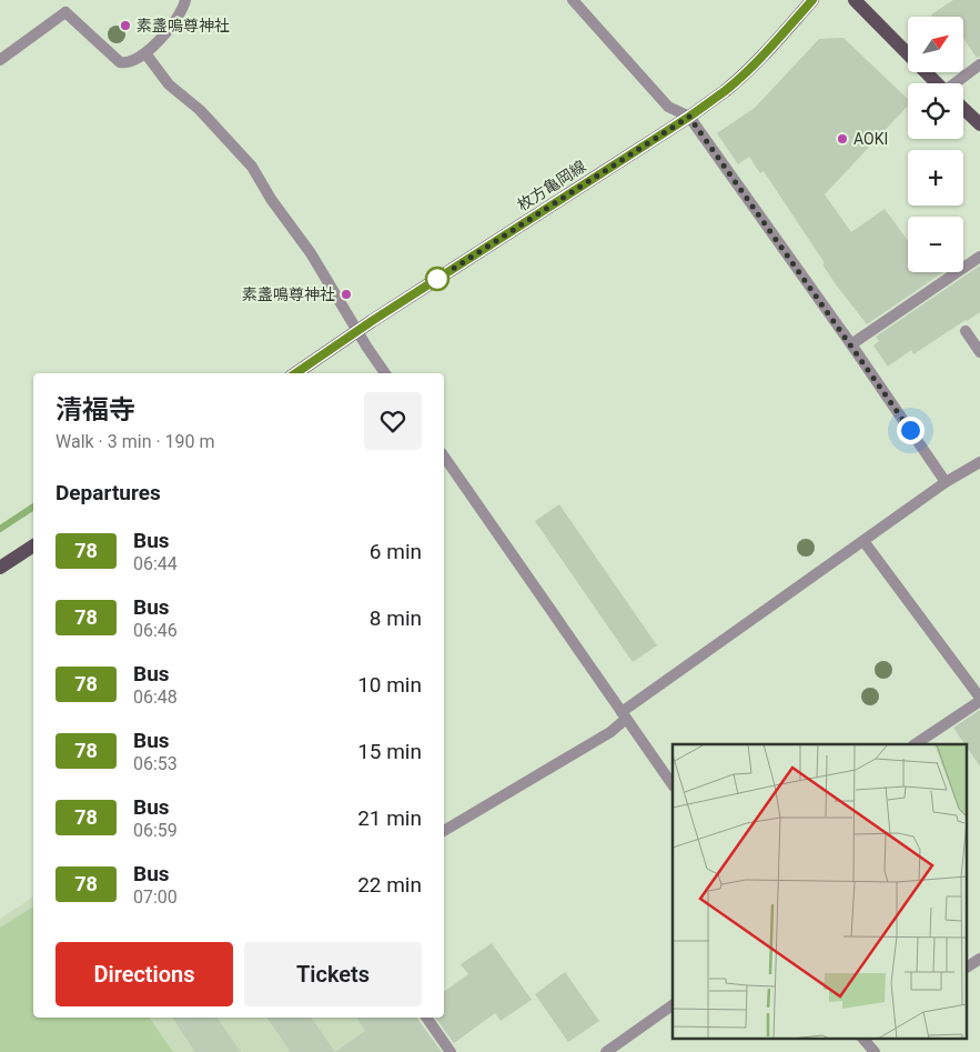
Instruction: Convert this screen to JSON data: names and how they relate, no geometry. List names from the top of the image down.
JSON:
{
  "streets": {
    "main road": ["枚方亀岡線"]
  },
  "places": ["素盞嗚尊神社", "AOKI", "素盞鳴尊神社"],
  "lines": ["bus line 78"],
  "north": "top right",
  "page": {
    "map_buttons": ["+", "−"],
    "heading": [
      ["清福寺", "Walk · 3 min · 190 m"],
      "Departures"
    ],
    "list": [
      {
        "mark": "78",
        "name": "Bus",
        "note": "06:44",
        "value": "6 min"
      },
      {
        "mark": "78",
        "name": "Bus",
        "note": "06:46",
        "value": "8 min"
      },
      {
        "mark": "78",
        "name": "Bus",
        "note": "06:48",
        "value": "10 min"
      },
      {
        "mark": "78",
        "name": "Bus",
        "note": "06:53",
        "value": "15 min"
      },
      {
        "mark": "78",
        "name": "Bus",
        "note": "06:59",
        "value": "21 min"
      },
      {
        "mark": "78",
        "name": "Bus",
        "note": "07:00",
        "value": "22 min"
      }
    ],
    "buttons": ["Directions", "Tickets"]
  }
}
